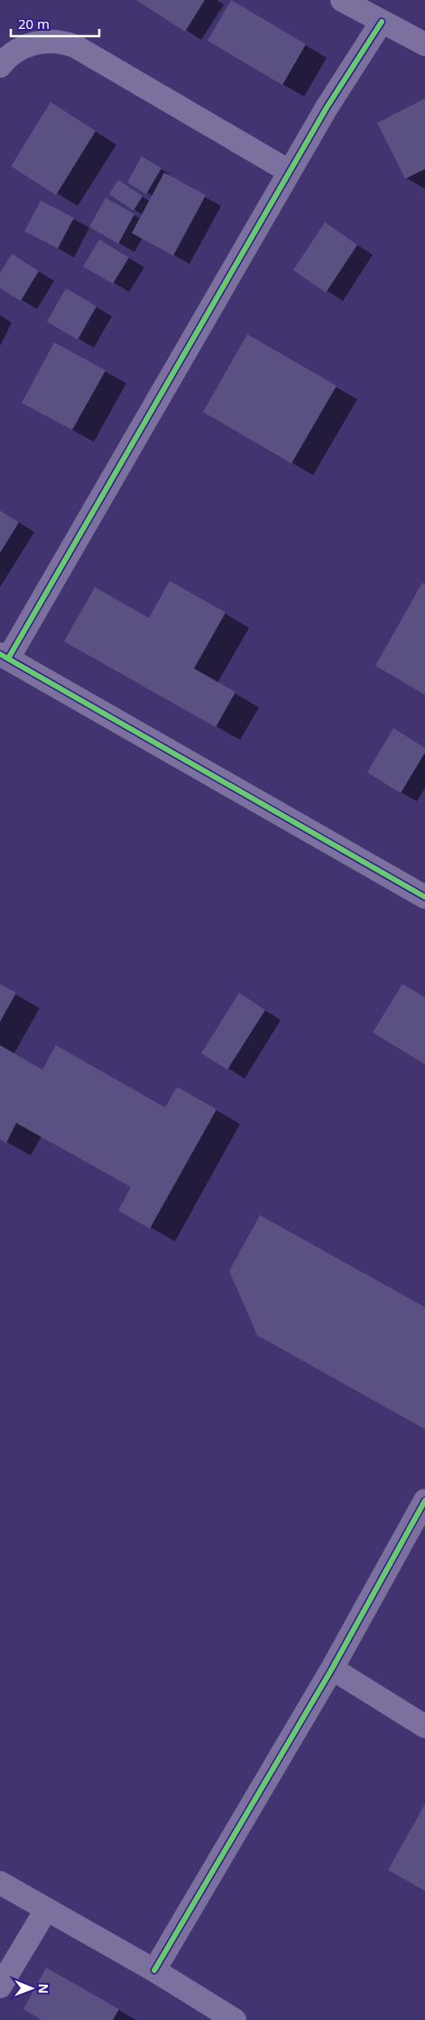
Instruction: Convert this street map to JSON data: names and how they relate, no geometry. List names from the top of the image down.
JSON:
{
  "scale_bar": "20 m",
  "north": "right"
}
